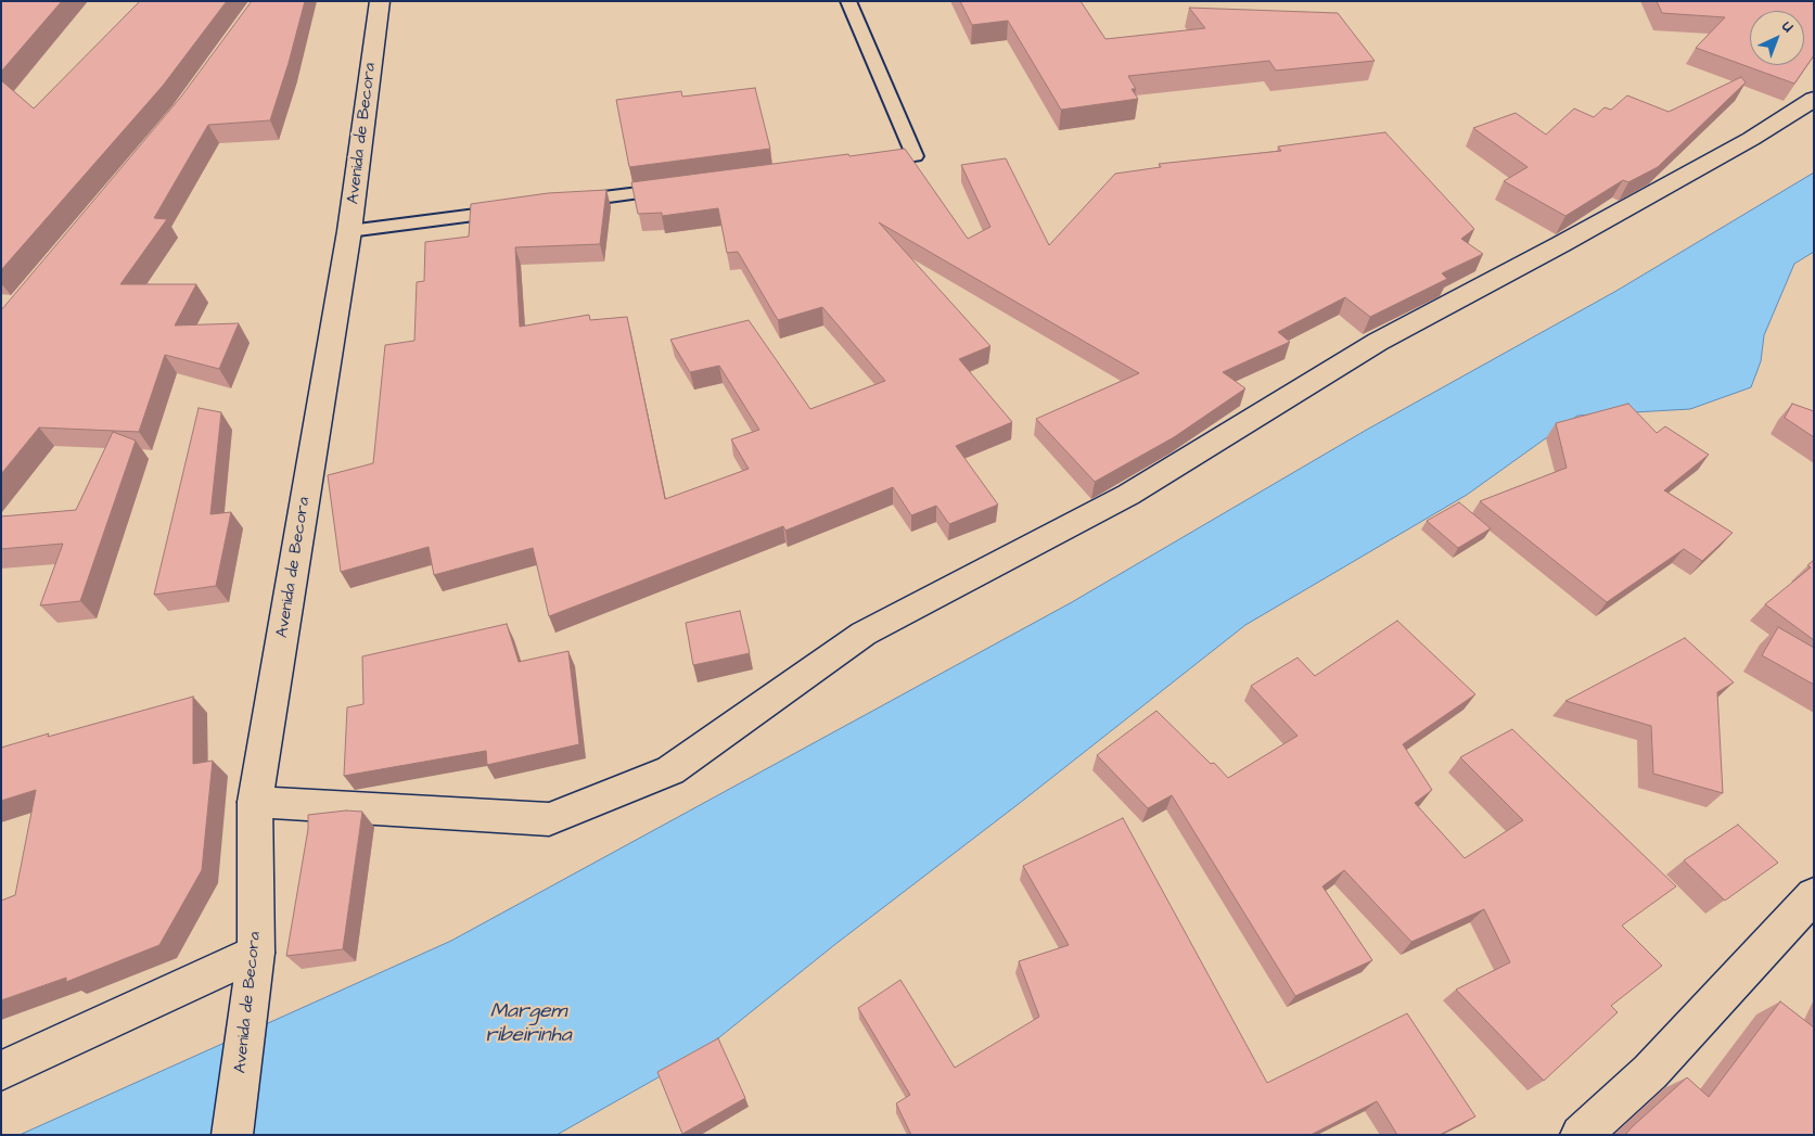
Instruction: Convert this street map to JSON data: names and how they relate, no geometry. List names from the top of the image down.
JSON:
{
  "streets": {
    "street": ["Avenida de Becora"]
  },
  "water": ["Margem ribeirinha"],
  "north": "top right"
}
